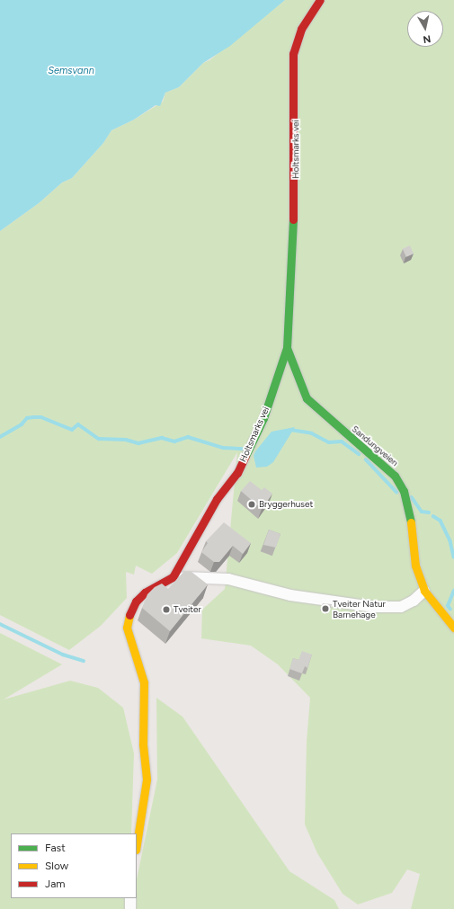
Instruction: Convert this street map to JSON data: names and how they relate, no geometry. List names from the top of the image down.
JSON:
{
  "streets": {
    "street": ["Holtsmarks vei", "Sandungveien"]
  },
  "crossings": [
    ["Holtsmarks vei", "Sandungveien"]
  ],
  "water": ["Semsvann"],
  "places": ["Bryggerhuset", "Tveiter Natur Barnehage", "Tveiter"],
  "legend": ["Fast", "Slow", "Jam"],
  "north": "bottom"
}
